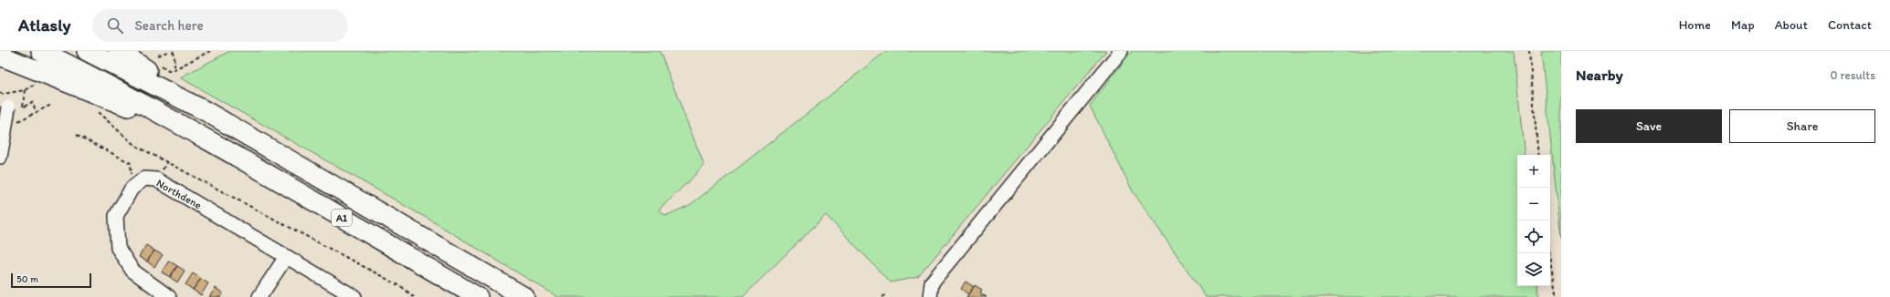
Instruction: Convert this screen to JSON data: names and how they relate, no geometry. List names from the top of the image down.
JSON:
{
  "streets": {
    "highway": ["A1"],
    "street": ["Northdene"]
  },
  "scale_bar": "50 m",
  "page": {
    "header": "Atlasly",
    "search": "Search here",
    "nav": [
      "Home",
      "Map",
      "About",
      "Contact"
    ],
    "heading": ["Nearby", "0 results"],
    "buttons": ["Save", "Share"],
    "map_buttons": ["+", "−"],
    "scale": "50 m"
  }
}
